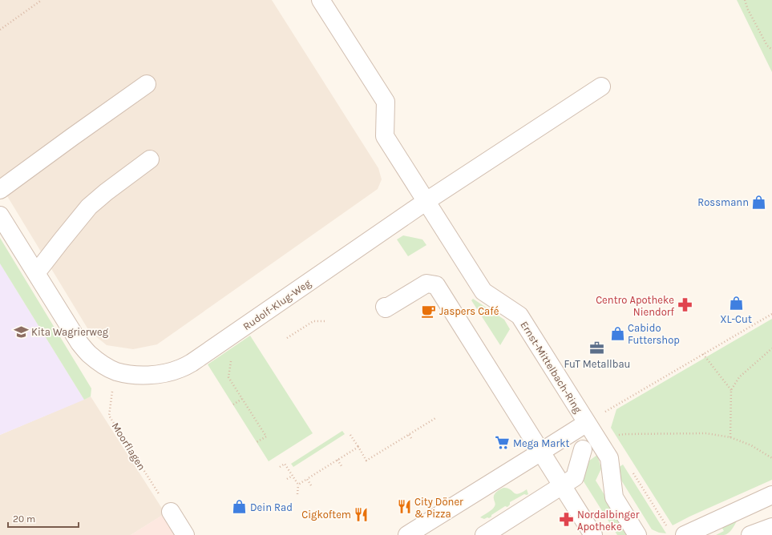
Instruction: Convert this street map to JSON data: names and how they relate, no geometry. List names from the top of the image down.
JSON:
{
  "streets": {
    "street": ["Rudolf-Klug-Weg", "Ernst-Mittelbach-Ring"],
    "path": ["Moorflagen"]
  },
  "crossings": [
    ["Rudolf-Klug-Weg", "Ernst-Mittelbach-Ring"],
    ["Rudolf-Klug-Weg", "Moorflagen"]
  ],
  "places": {
    "shop": [
      "Rossmann",
      "XL-Cut",
      "Cabido Futtershop",
      "Dein Rad"
    ],
    "pharmacy": ["Centro Apotheke Niendorf", "Nordalbinger Apotheke"],
    "cafe": ["Jaspers Café"],
    "school or university": ["Kita Wagrierweg"],
    "office": ["FuT Metallbau"],
    "supermarket": ["Mega Markt"],
    "restaurant": ["City Döner & Pizza", "Cigkoftem"]
  },
  "scale_bar": "20 m"
}
